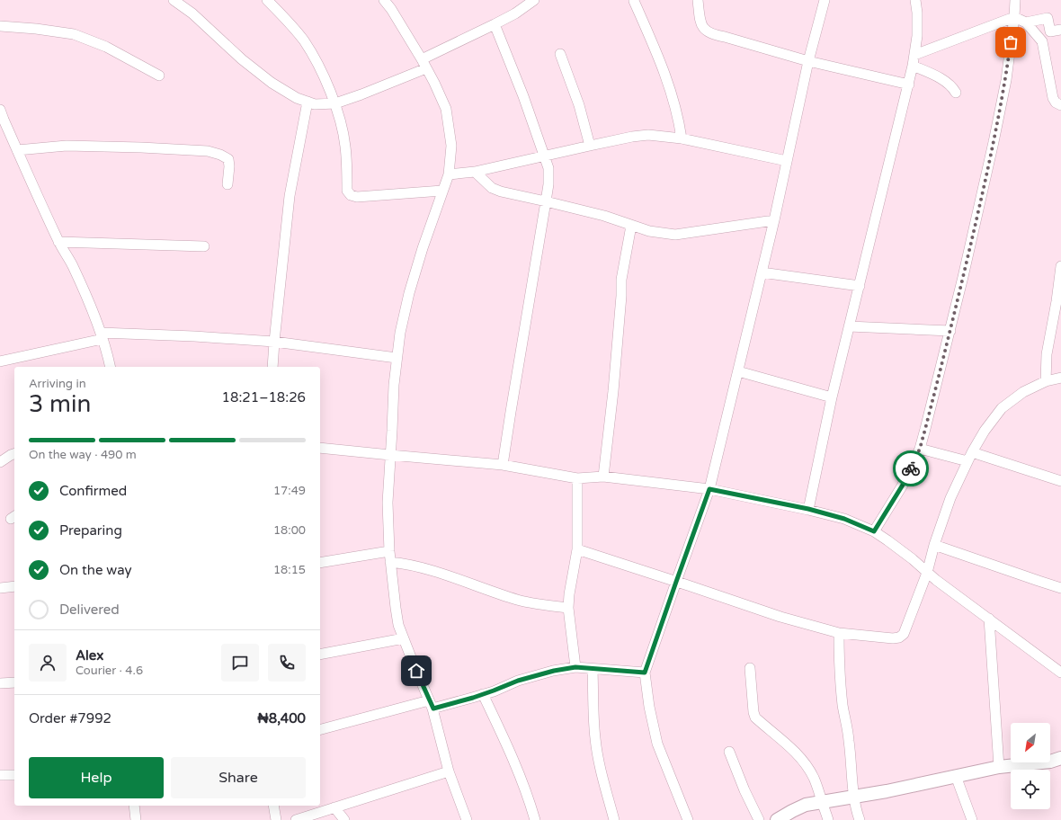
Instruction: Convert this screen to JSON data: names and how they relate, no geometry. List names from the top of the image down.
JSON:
{
  "north": "bottom left",
  "page": {
    "heading": ["3 min", "Arriving in", "18:21–18:26"],
    "panel": [
      "Alex",
      "Courier · 4.6",
      "Order #7992",
      "₦8,400"
    ],
    "bar": "On the way · 490 m",
    "list": [
      ["Confirmed", "17:49"],
      ["Preparing", "18:00"],
      ["On the way", "18:15"],
      "Delivered"
    ],
    "buttons": ["Help", "Share"]
  }
}
